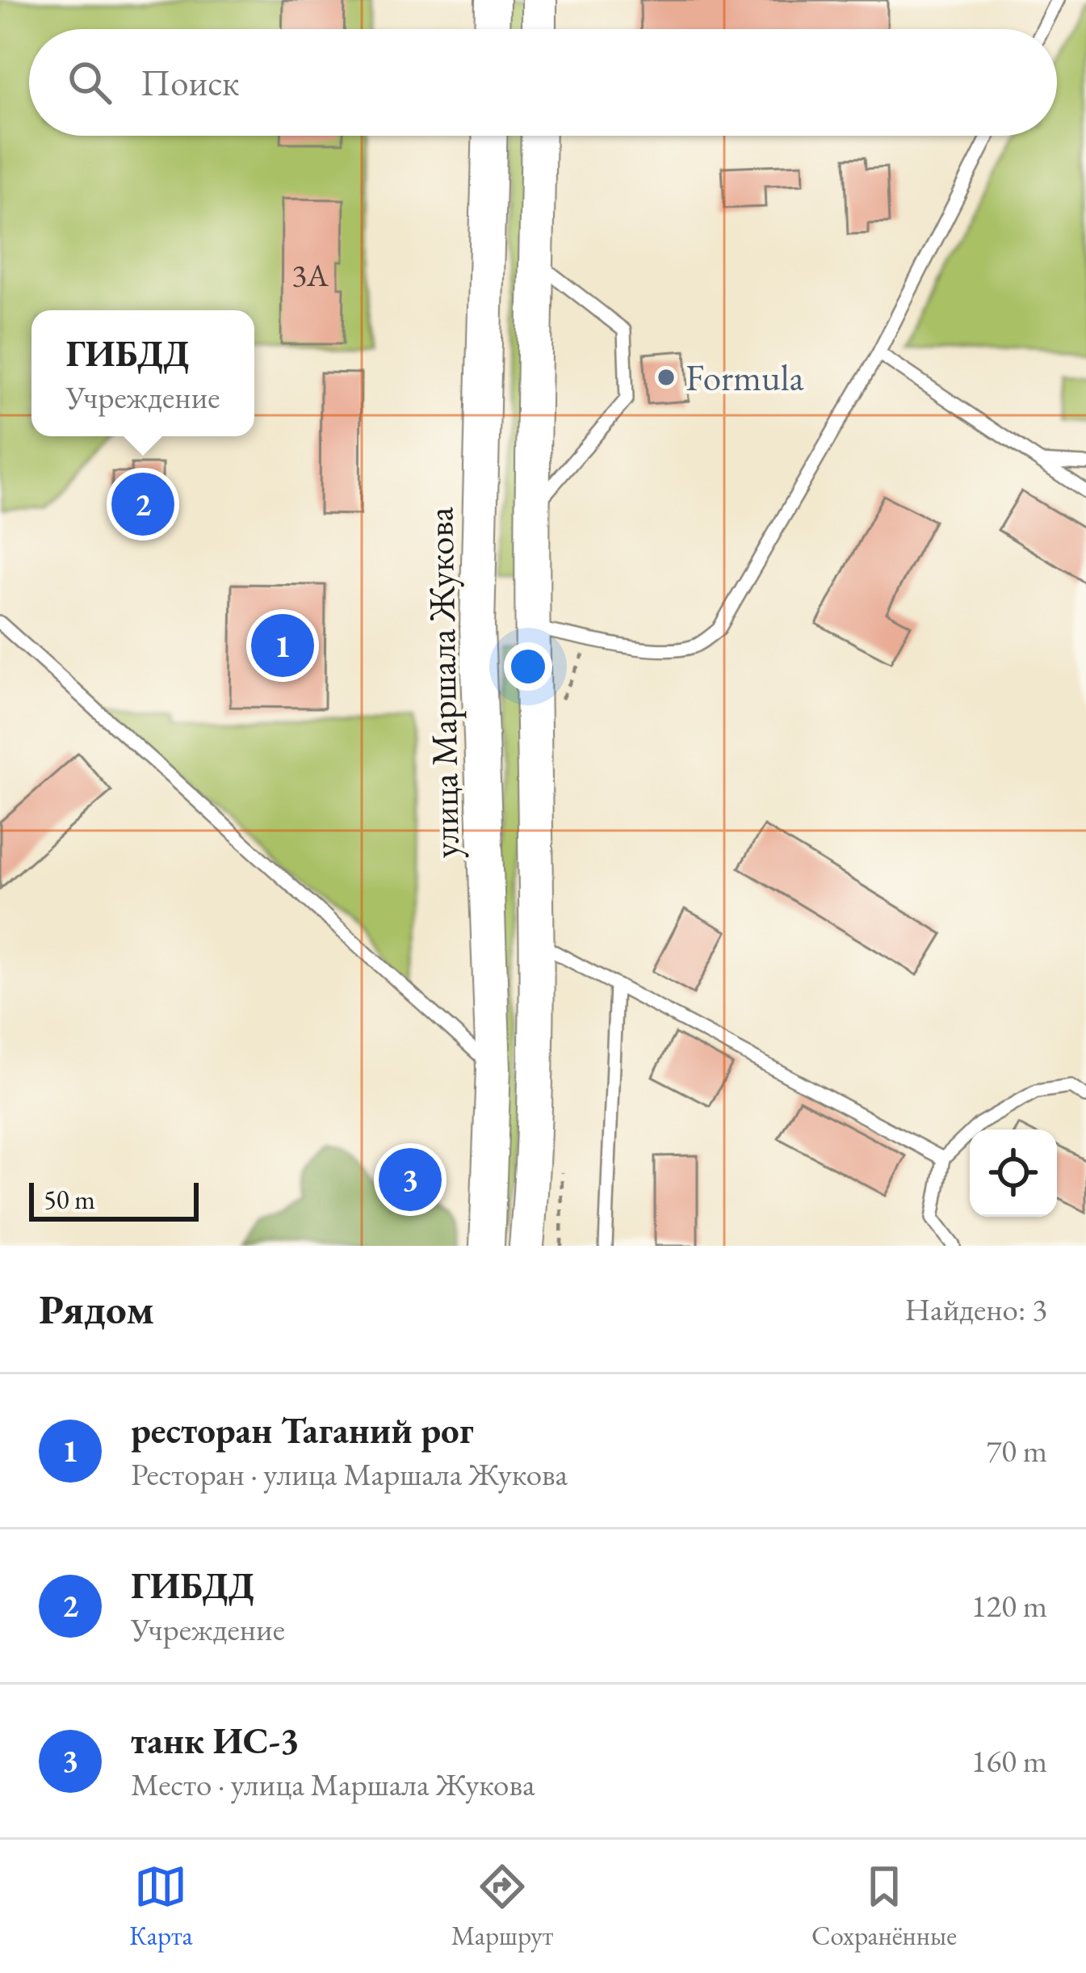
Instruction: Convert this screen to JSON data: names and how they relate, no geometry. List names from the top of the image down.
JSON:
{
  "streets": {
    "main road": ["улица Маршала Жукова"]
  },
  "places": ["Formula"],
  "house_numbers": ["3А"],
  "scale_bar": "50 m",
  "page": {
    "search": "Поиск",
    "popup": ["ГИБДД", "Учреждение"],
    "pins": ["2", "1", "3"],
    "scale": "50 m",
    "heading": ["Рядом", "Найдено: 3"],
    "list": [
      {
        "mark": "1",
        "name": "ресторан Таганий рог",
        "note": "Ресторан · улица Маршала Жукова",
        "value": "70 m"
      },
      {
        "mark": "2",
        "name": "ГИБДД",
        "note": "Учреждение",
        "value": "120 m"
      },
      {
        "mark": "3",
        "name": "танк ИС-3",
        "note": "Место · улица Маршала Жукова",
        "value": "160 m"
      }
    ],
    "nav": ["Карта", "Маршрут", "Сохранённые"]
  }
}
